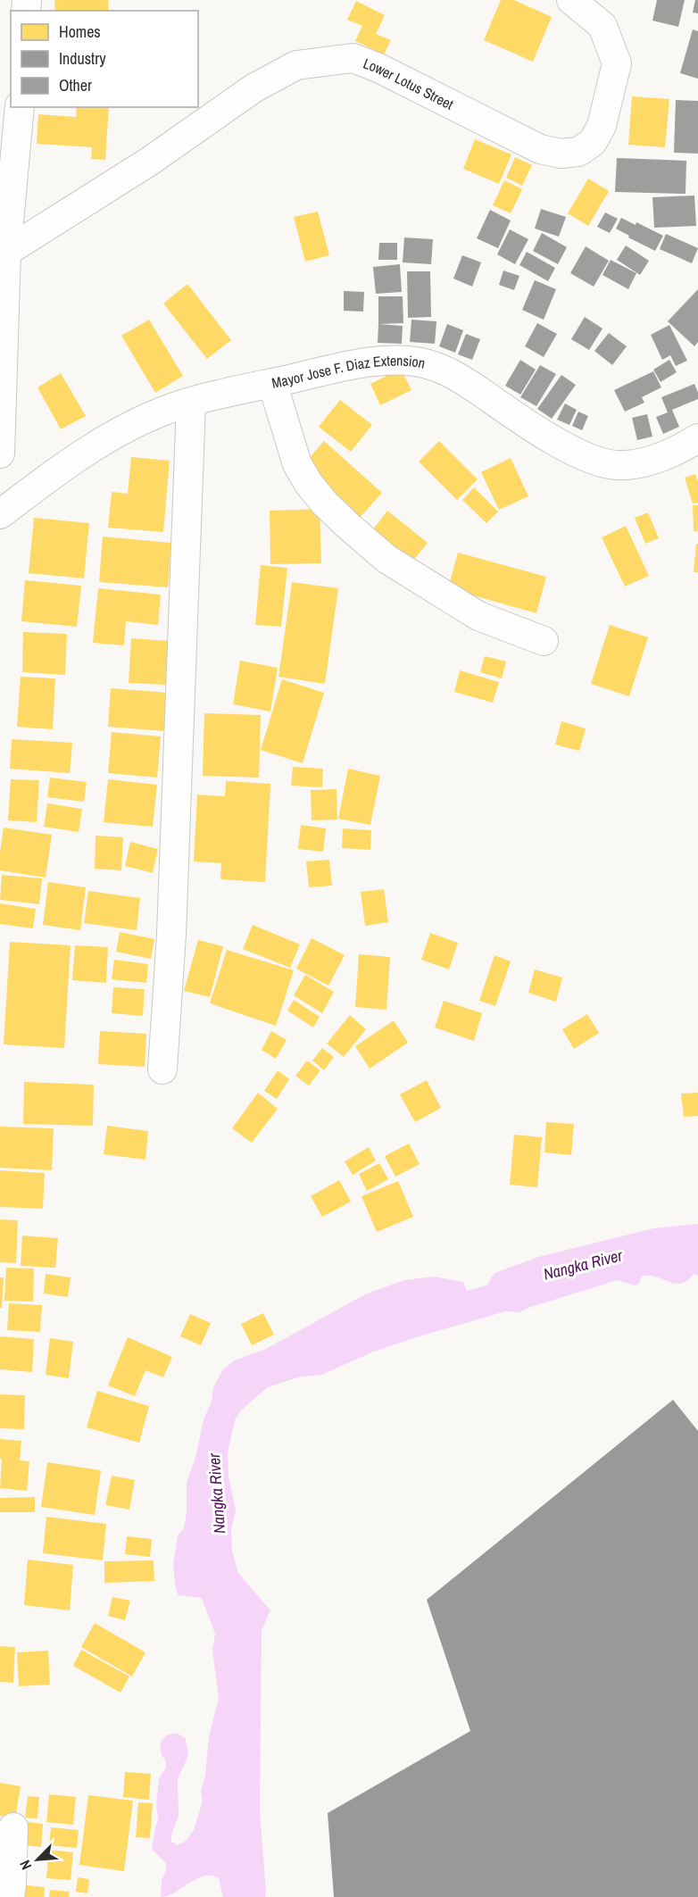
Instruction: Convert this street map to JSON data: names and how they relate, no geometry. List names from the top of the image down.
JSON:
{
  "streets": {
    "street": ["Lower Lotus Street", "Mayor Jose F. Diaz Extension"]
  },
  "water": ["Nangka River"],
  "legend": ["Homes", "Industry", "Other"],
  "north": "bottom left"
}
